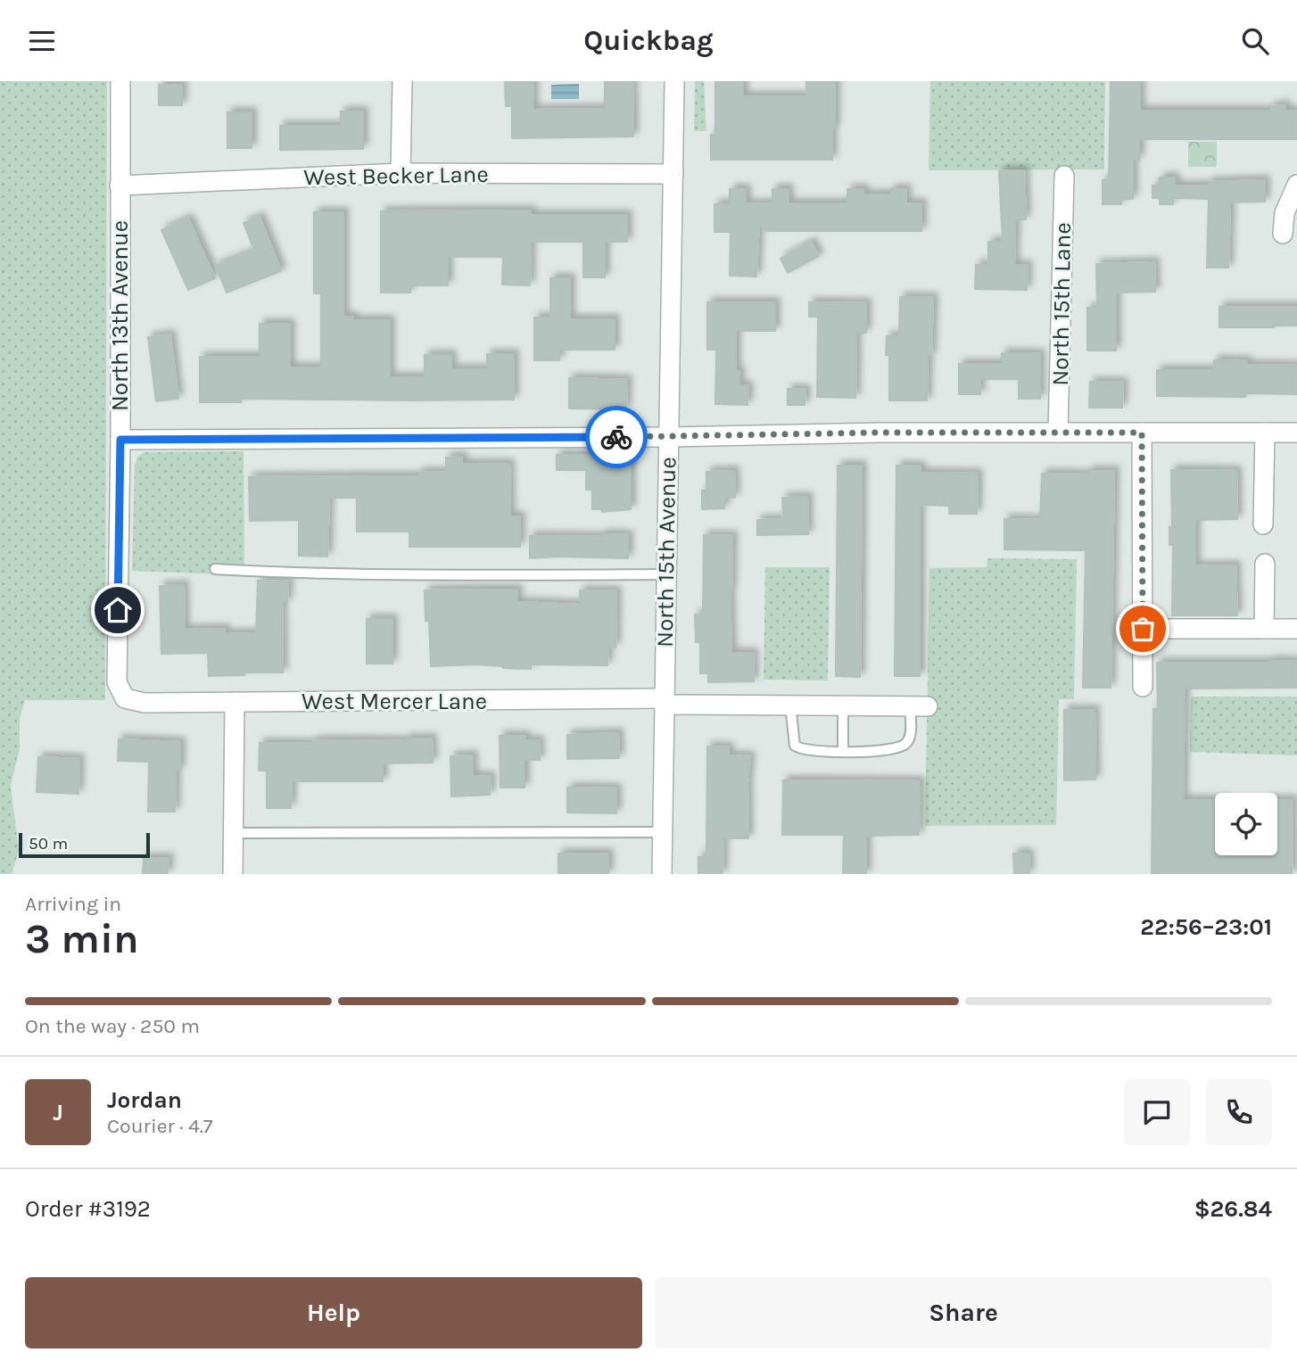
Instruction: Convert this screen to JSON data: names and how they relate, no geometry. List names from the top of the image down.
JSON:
{
  "streets": {
    "street": [
      "West Becker Lane",
      "North 15th Lane",
      "North 13th Avenue",
      "North 15th Avenue",
      "West Mercer Lane"
    ]
  },
  "crossings": [
    ["West Becker Lane", "North 13th Avenue"],
    ["West Becker Lane", "North 15th Avenue"],
    ["North 13th Avenue", "West Mercer Lane"],
    ["North 15th Avenue", "West Mercer Lane"]
  ],
  "scale_bar": "50 m",
  "page": {
    "header": "Quickbag",
    "scale": "50 m",
    "heading": ["3 min", "Arriving in", "22:56–23:01"],
    "panel": [
      "Jordan",
      "Courier · 4.7",
      "Order #3192",
      "$26.84"
    ],
    "bar": "On the way · 250 m",
    "round": "J",
    "buttons": ["Help", "Share"]
  }
}
